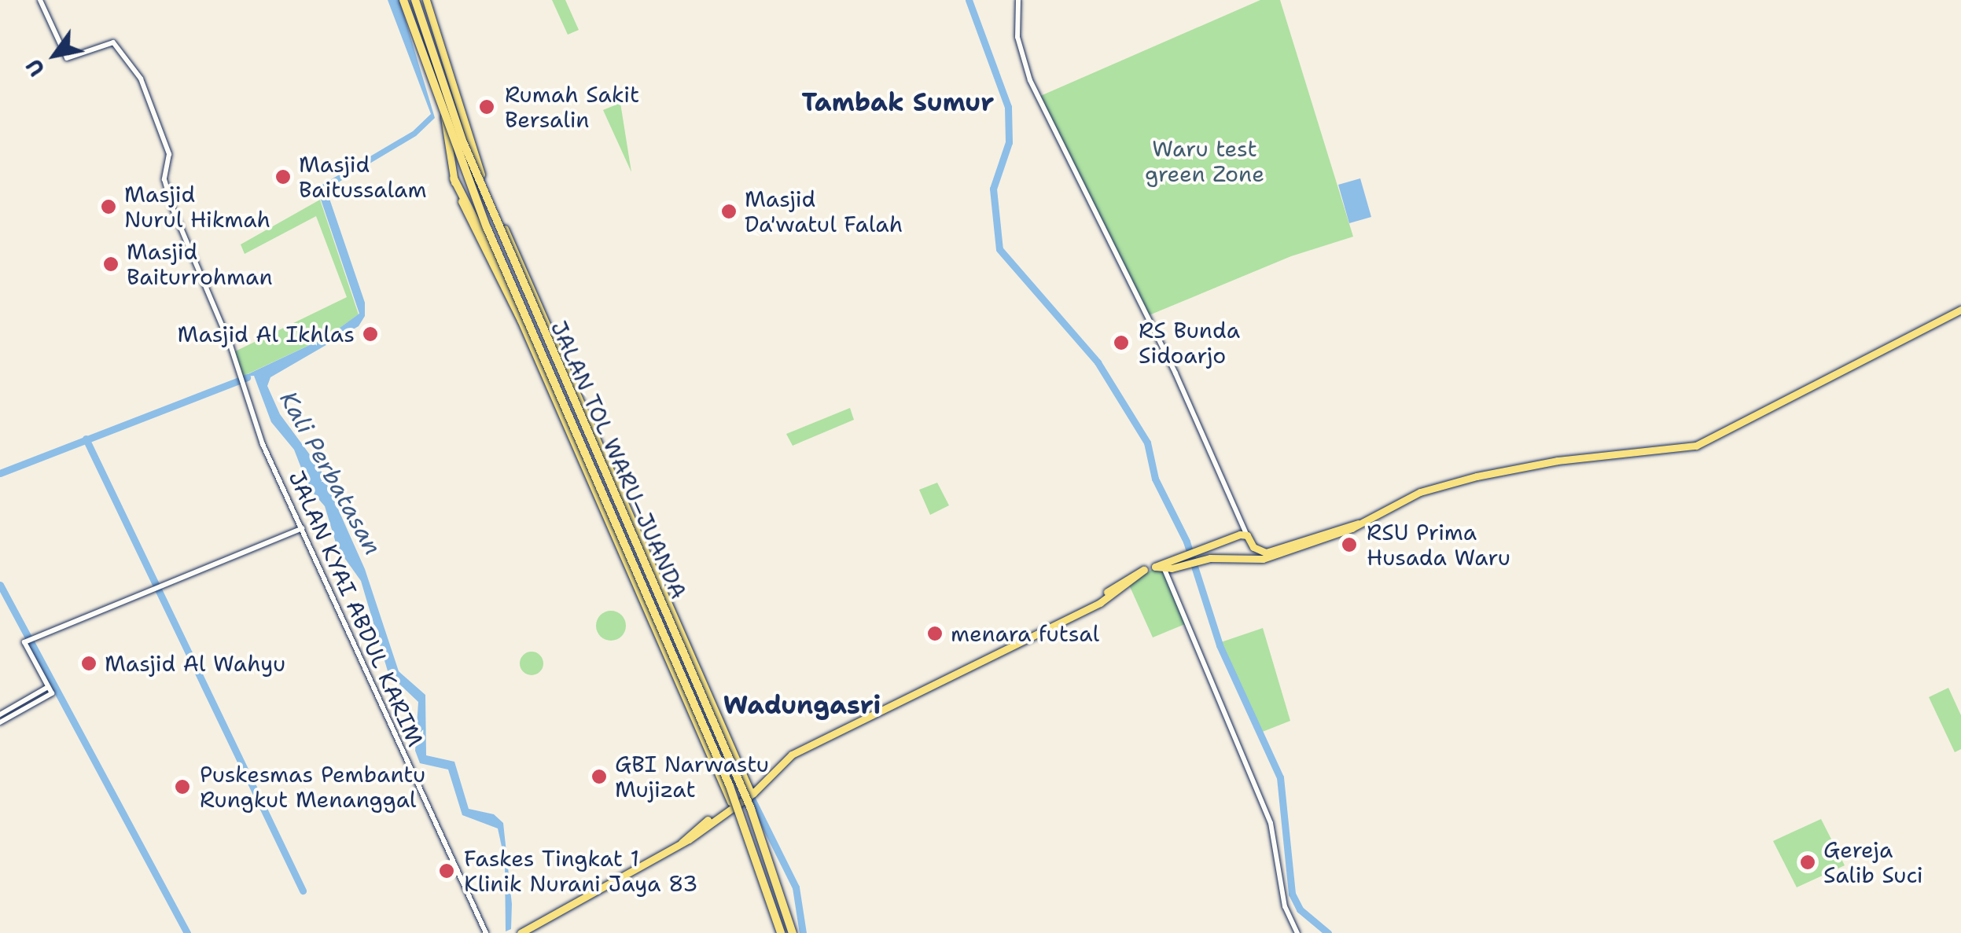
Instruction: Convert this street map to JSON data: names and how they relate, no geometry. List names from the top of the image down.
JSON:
{
  "streets": {
    "highway": ["JALAN TOL WARU–JUANDA"],
    "street": ["JALAN KYAI ABDUL KARIM"]
  },
  "districts": ["Tambak Sumur", "Wadungasri"],
  "water": ["Kali Perbatasan"],
  "parks": ["Waru test green Zone"],
  "places": [
    "Rumah Sakit Bersalin",
    "Masjid Baitussalam",
    "Masjid Nurul Hikmah",
    "Masjid Da'watul Falah",
    "Masjid Baiturrohman",
    "Masjid Al Ikhlas",
    "RS Bunda Sidoarjo",
    "RSU Prima Husada Waru",
    "menara futsal",
    "Masjid Al Wahyu",
    "GBI Narwastu Mujizat",
    "Puskesmas Pembantu Rungkut Menanggal",
    "Gereja Salib Suci",
    "Faskes Tingkat 1 Klinik Nurani Jaya 83"
  ],
  "north": "bottom left"
}
